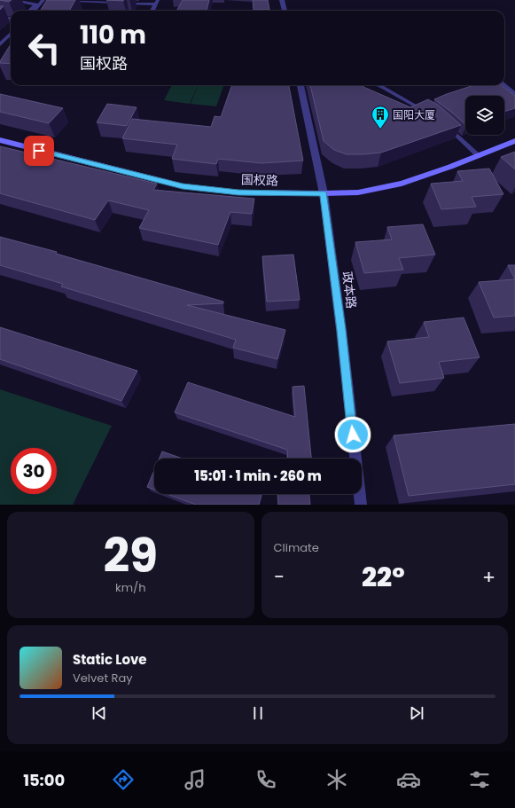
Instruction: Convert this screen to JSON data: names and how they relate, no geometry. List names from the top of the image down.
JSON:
{
  "streets": {
    "street": ["国权路", "政本路"]
  },
  "crossings": [
    ["国权路", "政本路"]
  ],
  "places": {
    "building": ["国阳大厦"]
  },
  "page": {
    "turn": ["110 m", "国权路"],
    "limit": "30",
    "trip": "15:01 · 1 min · 260 m",
    "tile": [
      ["29", "km/h"],
      "Climate"
    ],
    "heat": ["−", "22°", "+"],
    "song": ["Static Love", "Velvet Ray"],
    "tabs": "15:00"
  }
}
